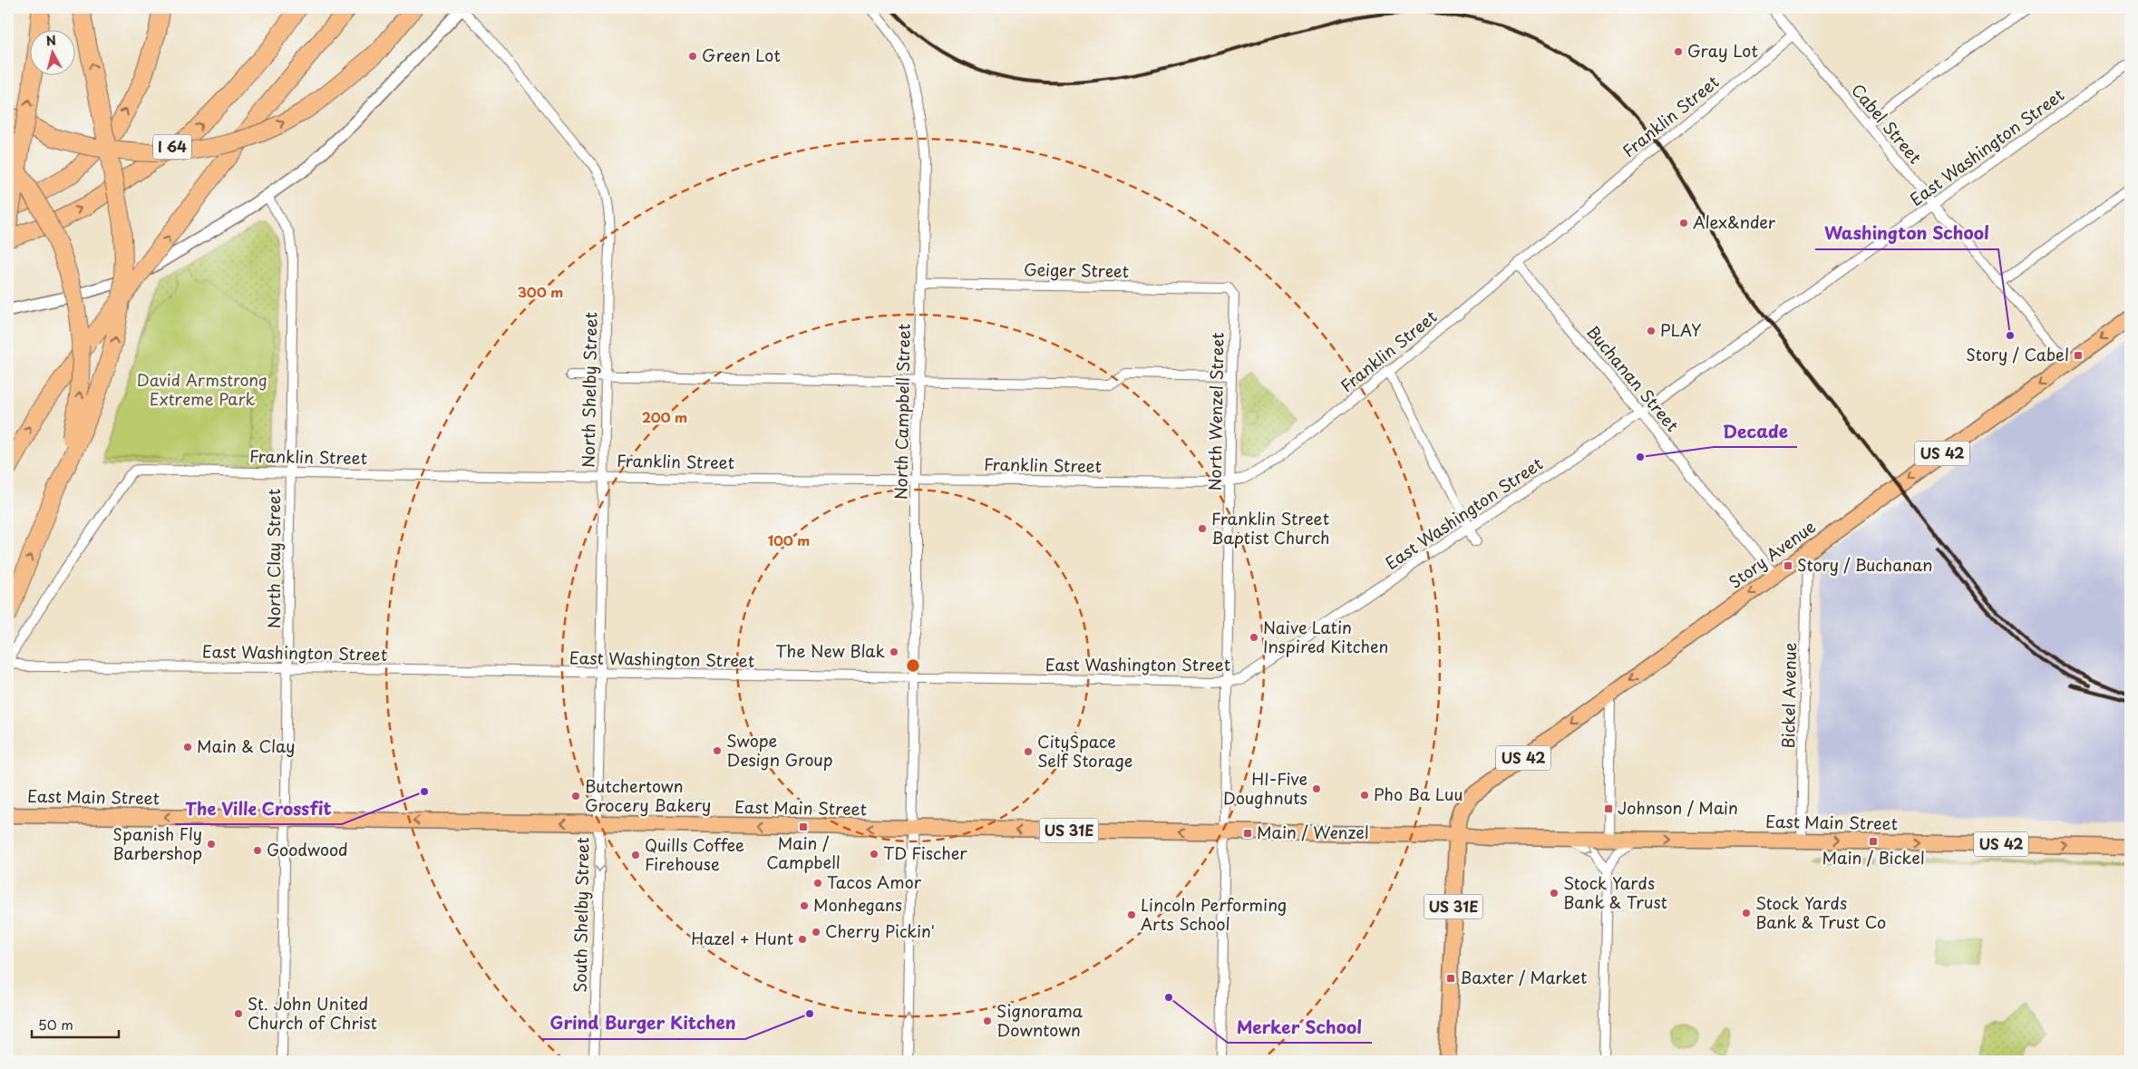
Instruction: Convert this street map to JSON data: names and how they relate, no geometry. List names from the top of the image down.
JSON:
{
  "streets": {
    "highway": ["I 64"],
    "main road": [
      "US 42",
      "Story Avenue",
      "East Main Street",
      "US 31E"
    ],
    "street": [
      "Franklin Street",
      "Cabel Street",
      "East Washington Street",
      "Geiger Street",
      "Buchanan Street",
      "North Shelby Street",
      "North Campbell Street",
      "North Wenzel Street",
      "North Clay Street",
      "Bickel Avenue",
      "South Shelby Street"
    ]
  },
  "crossings": [
    ["Franklin Street", "Cabel Street"],
    ["Franklin Street", "East Washington Street"],
    ["Franklin Street", "Buchanan Street"],
    ["Franklin Street", "North Shelby Street"],
    ["Franklin Street", "North Campbell Street"],
    ["Franklin Street", "North Wenzel Street"],
    ["Franklin Street", "North Clay Street"],
    ["Cabel Street", "East Washington Street"],
    ["Cabel Street", "Story Avenue"],
    ["East Washington Street", "Buchanan Street"],
    ["East Washington Street", "North Shelby Street"],
    ["East Washington Street", "North Campbell Street"],
    ["East Washington Street", "North Wenzel Street"],
    ["East Washington Street", "North Clay Street"],
    ["Geiger Street", "North Campbell Street"],
    ["Geiger Street", "North Wenzel Street"],
    ["Buchanan Street", "Story Avenue"],
    ["North Shelby Street", "East Main Street"],
    ["North Shelby Street", "South Shelby Street"],
    ["North Campbell Street", "East Main Street"],
    ["North Wenzel Street", "East Main Street"],
    ["Story Avenue", "Bickel Avenue"],
    ["Story Avenue", "East Main Street"],
    ["Story Avenue", "US 31E"],
    ["North Clay Street", "East Main Street"],
    ["Bickel Avenue", "East Main Street"],
    ["East Main Street", "US 31E"],
    ["East Main Street", "South Shelby Street"]
  ],
  "one_way": ["Story Avenue", "South Shelby Street"],
  "parks": ["David Armstrong Extreme Park"],
  "places": {
    "other": [
      "Gray Lot",
      "Green Lot",
      "Alex&nder",
      "PLAY",
      "Washington School",
      "Decade",
      "Franklin Street Baptist Church",
      "Naive Latin Inspired Kitchen",
      "The New Blak",
      "Main & Clay",
      "Swope Design Group",
      "CitySpace Self Storage",
      "HI-Five Doughnuts",
      "The Ville Crossfit",
      "Pho Ba Luu",
      "Butchertown Grocery Bakery",
      "Spanish Fly Barbershop",
      "Goodwood",
      "TD Fischer",
      "Quills Coffee Firehouse",
      "Tacos Amor",
      "Stock Yards Bank & Trust",
      "Monhegans",
      "Stock Yards Bank & Trust Co",
      "Lincoln Performing Arts School",
      "Cherry Pickin'",
      "Hazel + Hunt",
      "Merker School",
      "St. John United Church of Christ",
      "Grind Burger Kitchen",
      "Signorama Downtown"
    ],
    "transit": [
      "Story / Cabel",
      "Story / Buchanan",
      "Johnson / Main",
      "Main / Campbell",
      "Main / Wenzel",
      "Main / Bickel",
      "Baxter / Market"
    ]
  },
  "scale_bar": "50 m",
  "north": "top",
  "rings": ["300 m", "200 m", "100 m"]
}
